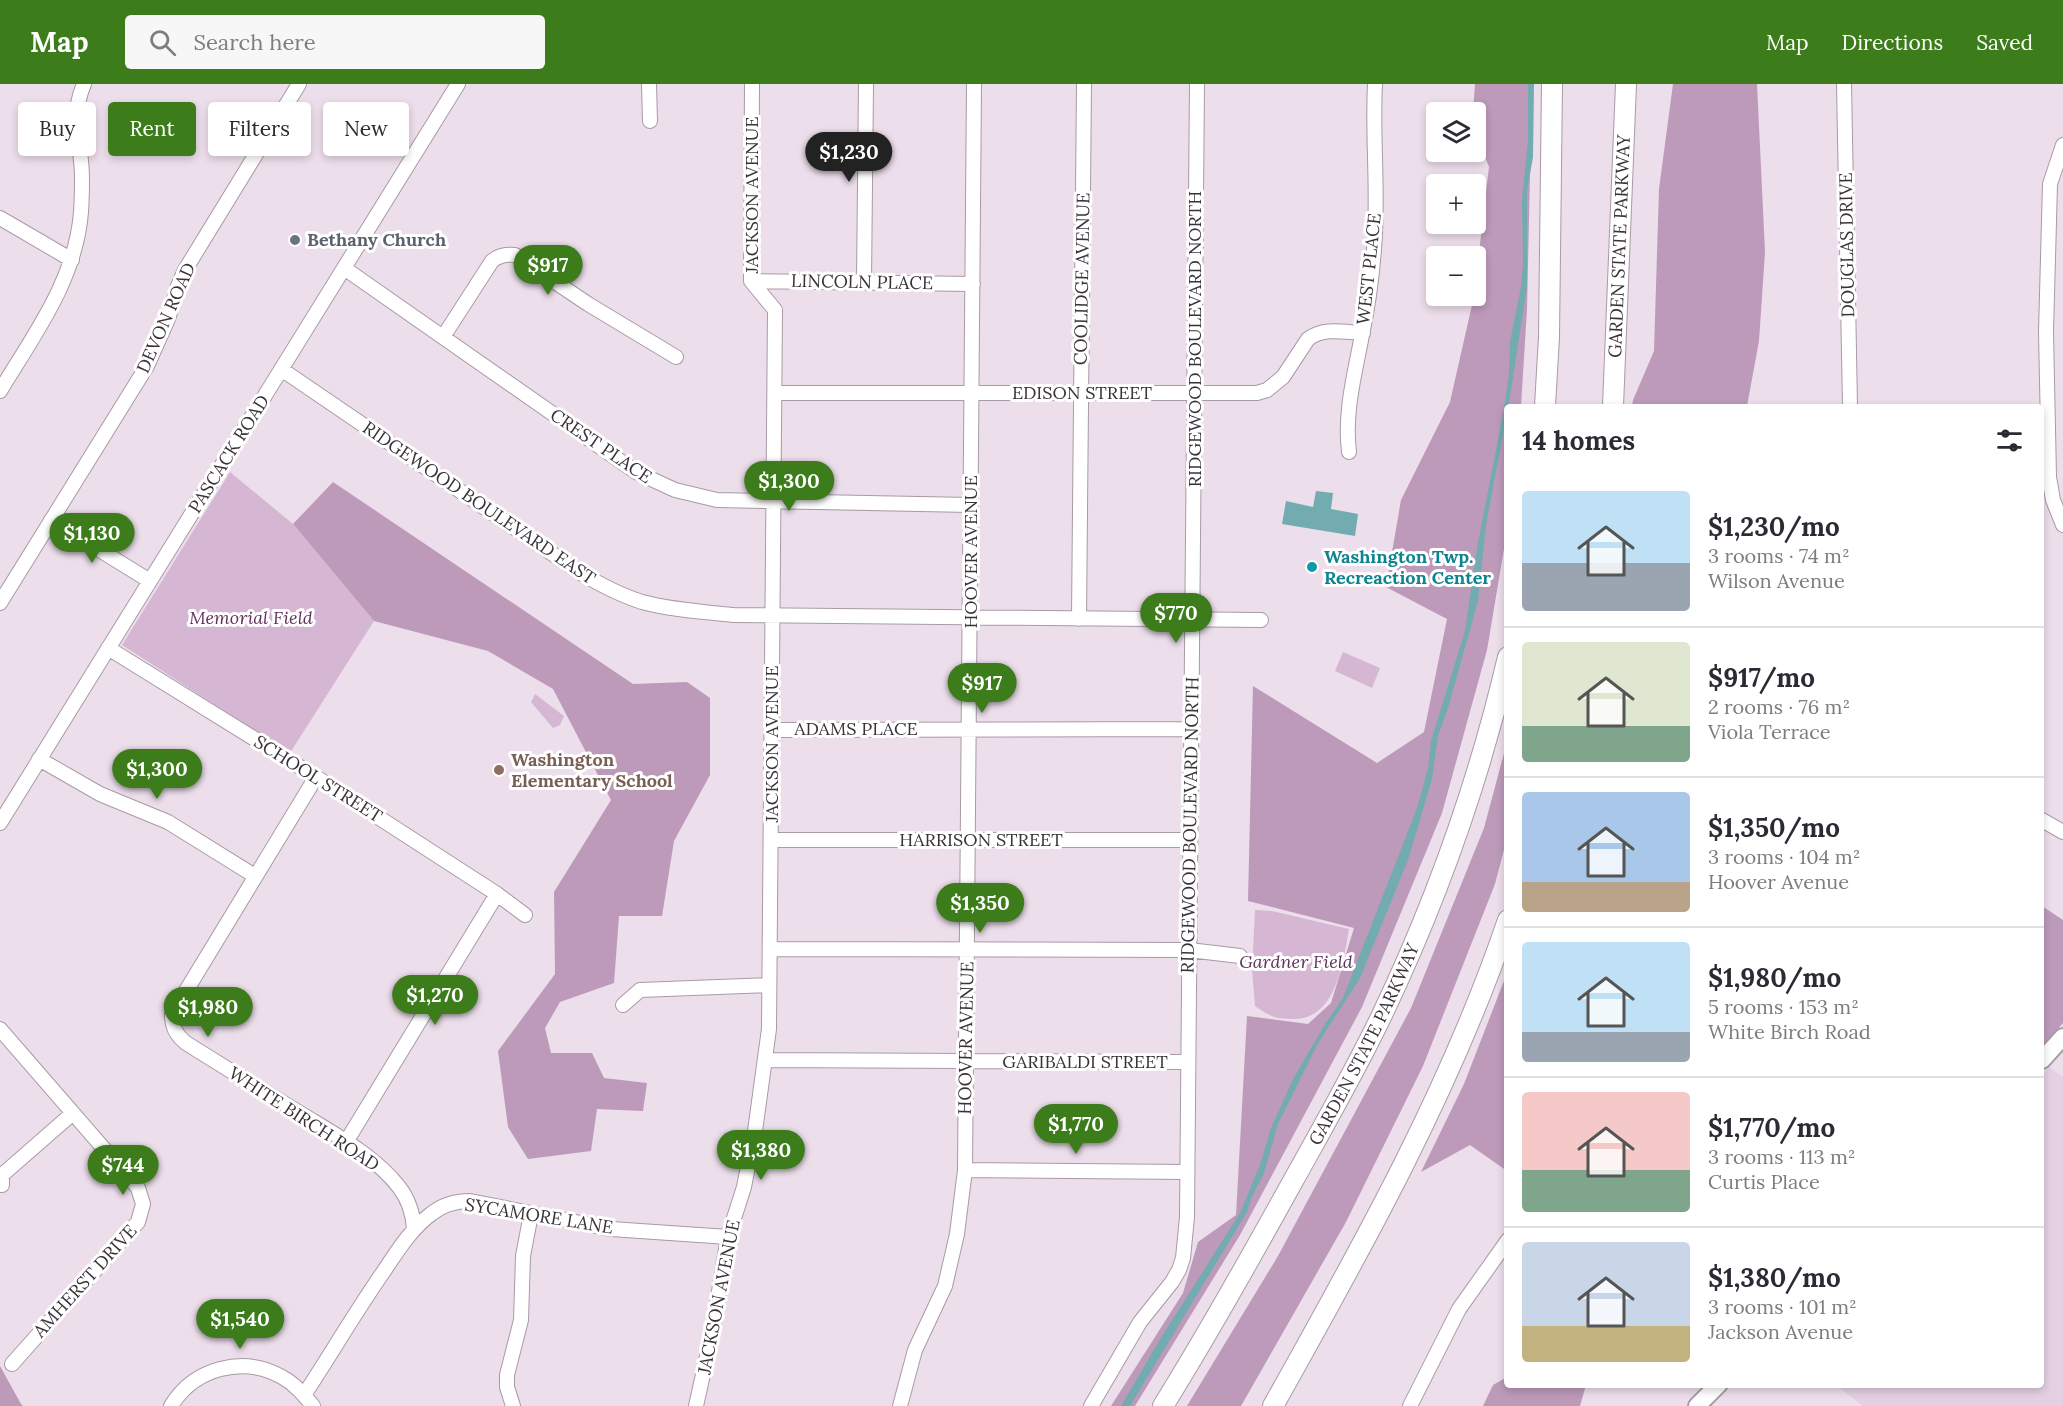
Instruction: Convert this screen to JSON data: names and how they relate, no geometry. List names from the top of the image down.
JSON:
{
  "streets": {
    "highway": ["GARDEN STATE PARKWAY"],
    "street": [
      "JACKSON AVENUE",
      "DOUGLAS DRIVE",
      "WEST PLACE",
      "COOLIDGE AVENUE",
      "LINCOLN PLACE",
      "DEVON ROAD",
      "RIDGEWOOD BOULEVARD NORTH",
      "EDISON STREET",
      "CREST PLACE",
      "PASCACK ROAD",
      "RIDGEWOOD BOULEVARD EAST",
      "HOOVER AVENUE",
      "ADAMS PLACE",
      "SCHOOL STREET",
      "HARRISON STREET",
      "GARIBALDI STREET",
      "WHITE BIRCH ROAD",
      "SYCAMORE LANE",
      "AMHERST DRIVE"
    ]
  },
  "crossings": [
    ["JACKSON AVENUE", "LINCOLN PLACE"],
    ["JACKSON AVENUE", "EDISON STREET"],
    ["JACKSON AVENUE", "CREST PLACE"],
    ["JACKSON AVENUE", "RIDGEWOOD BOULEVARD EAST"],
    ["JACKSON AVENUE", "ADAMS PLACE"],
    ["JACKSON AVENUE", "HARRISON STREET"],
    ["JACKSON AVENUE", "GARIBALDI STREET"],
    ["JACKSON AVENUE", "SYCAMORE LANE"],
    ["WEST PLACE", "EDISON STREET"],
    ["COOLIDGE AVENUE", "EDISON STREET"],
    ["COOLIDGE AVENUE", "RIDGEWOOD BOULEVARD EAST"],
    ["LINCOLN PLACE", "HOOVER AVENUE"],
    ["RIDGEWOOD BOULEVARD NORTH", "EDISON STREET"],
    ["RIDGEWOOD BOULEVARD NORTH", "RIDGEWOOD BOULEVARD EAST"],
    ["RIDGEWOOD BOULEVARD NORTH", "ADAMS PLACE"],
    ["RIDGEWOOD BOULEVARD NORTH", "HARRISON STREET"],
    ["RIDGEWOOD BOULEVARD NORTH", "GARIBALDI STREET"],
    ["EDISON STREET", "HOOVER AVENUE"],
    ["CREST PLACE", "PASCACK ROAD"],
    ["CREST PLACE", "HOOVER AVENUE"],
    ["PASCACK ROAD", "RIDGEWOOD BOULEVARD EAST"],
    ["PASCACK ROAD", "SCHOOL STREET"],
    ["RIDGEWOOD BOULEVARD EAST", "HOOVER AVENUE"],
    ["HOOVER AVENUE", "ADAMS PLACE"],
    ["HOOVER AVENUE", "HARRISON STREET"],
    ["HOOVER AVENUE", "GARIBALDI STREET"],
    ["SCHOOL STREET", "WHITE BIRCH ROAD"],
    ["WHITE BIRCH ROAD", "SYCAMORE LANE"]
  ],
  "parks": ["Memorial Field", "Gardner Field"],
  "places": ["Bethany Church", "Washington Twp. Recreaction Center", "Washington Elementary School"],
  "page": {
    "header": "Map",
    "search": "Search here",
    "nav": ["Map", "Directions", "Saved"],
    "map_buttons": ["+", "−"],
    "chip": [
      "Buy",
      "Rent",
      "Filters",
      "New"
    ],
    "price": [
      "$1,230",
      "$917",
      "$1,300",
      "$1,130",
      "$770",
      "$917",
      "$1,300",
      "$1,350",
      "$1,270",
      "$1,980",
      "$1,770",
      "$1,380",
      "$744",
      "$1,540"
    ],
    "heading": "14 homes",
    "list": [
      {
        "name": "$1,230/mo",
        "note": "3 rooms · 74 m² · Wilson Avenue"
      },
      {
        "name": "$917/mo",
        "note": "2 rooms · 76 m² · Viola Terrace"
      },
      {
        "name": "$1,350/mo",
        "note": "3 rooms · 104 m² · Hoover Avenue"
      },
      {
        "name": "$1,980/mo",
        "note": "5 rooms · 153 m² · White Birch Road"
      },
      {
        "name": "$1,770/mo",
        "note": "3 rooms · 113 m² · Curtis Place"
      },
      {
        "name": "$1,380/mo",
        "note": "3 rooms · 101 m² · Jackson Avenue"
      }
    ]
  }
}
